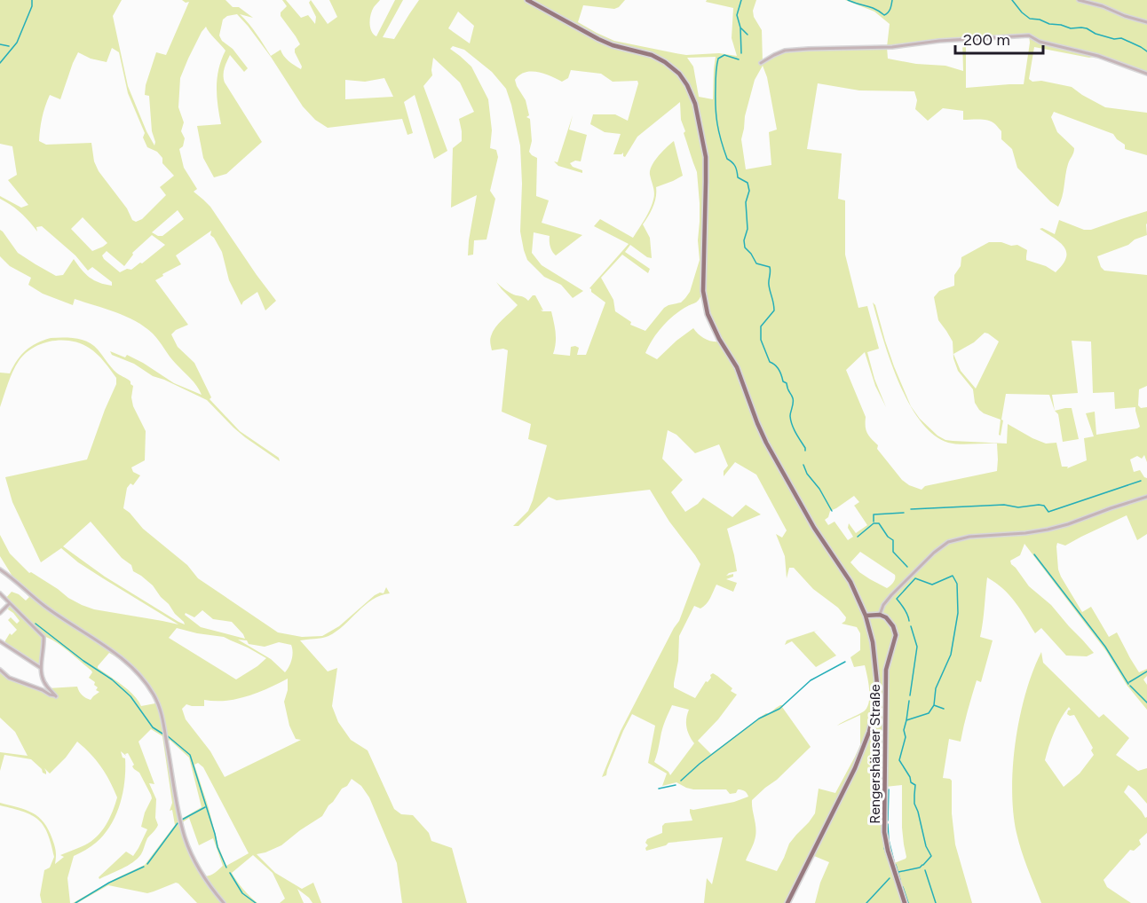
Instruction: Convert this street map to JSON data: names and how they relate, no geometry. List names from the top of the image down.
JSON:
{
  "streets": {
    "main road": ["Rengershäuser Straße"]
  },
  "scale_bar": "200 m"
}
